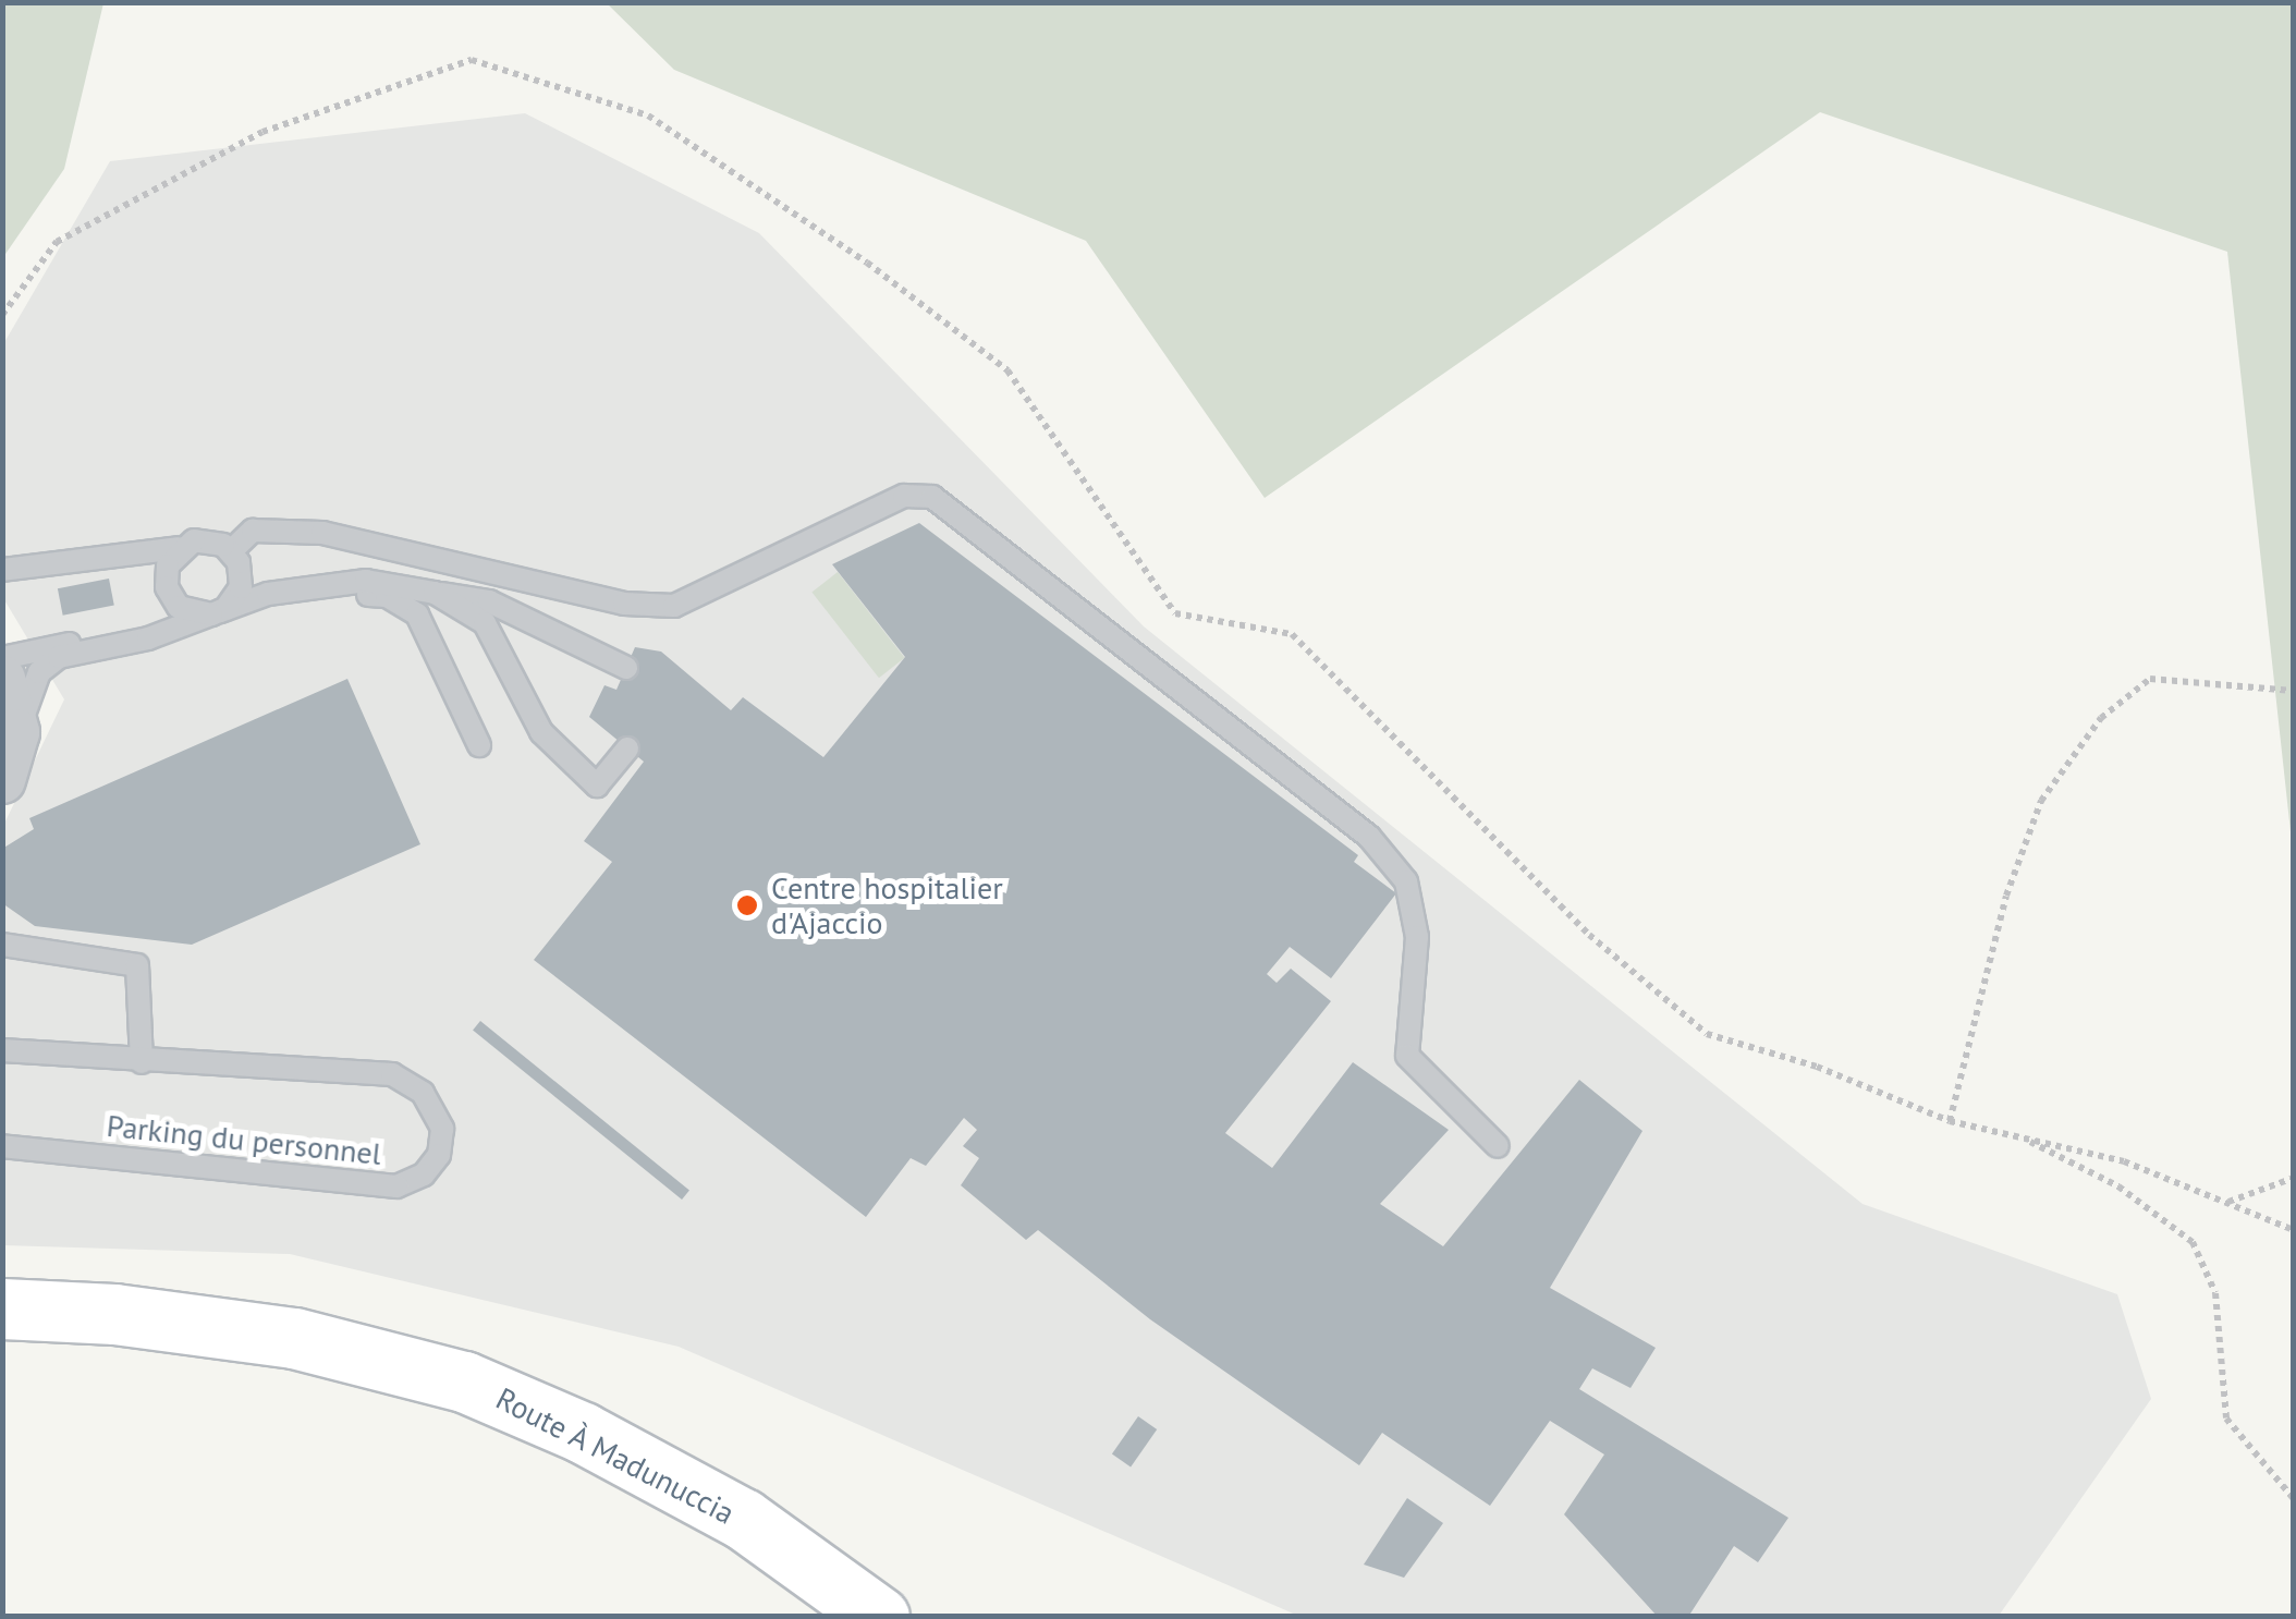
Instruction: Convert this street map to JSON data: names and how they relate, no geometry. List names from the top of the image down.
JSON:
{
  "streets": {
    "main road": ["Route À Madunuccia"],
    "lane": ["Parking du personnel"]
  },
  "places": ["Centre hospitalier d'Ajaccio"]
}
